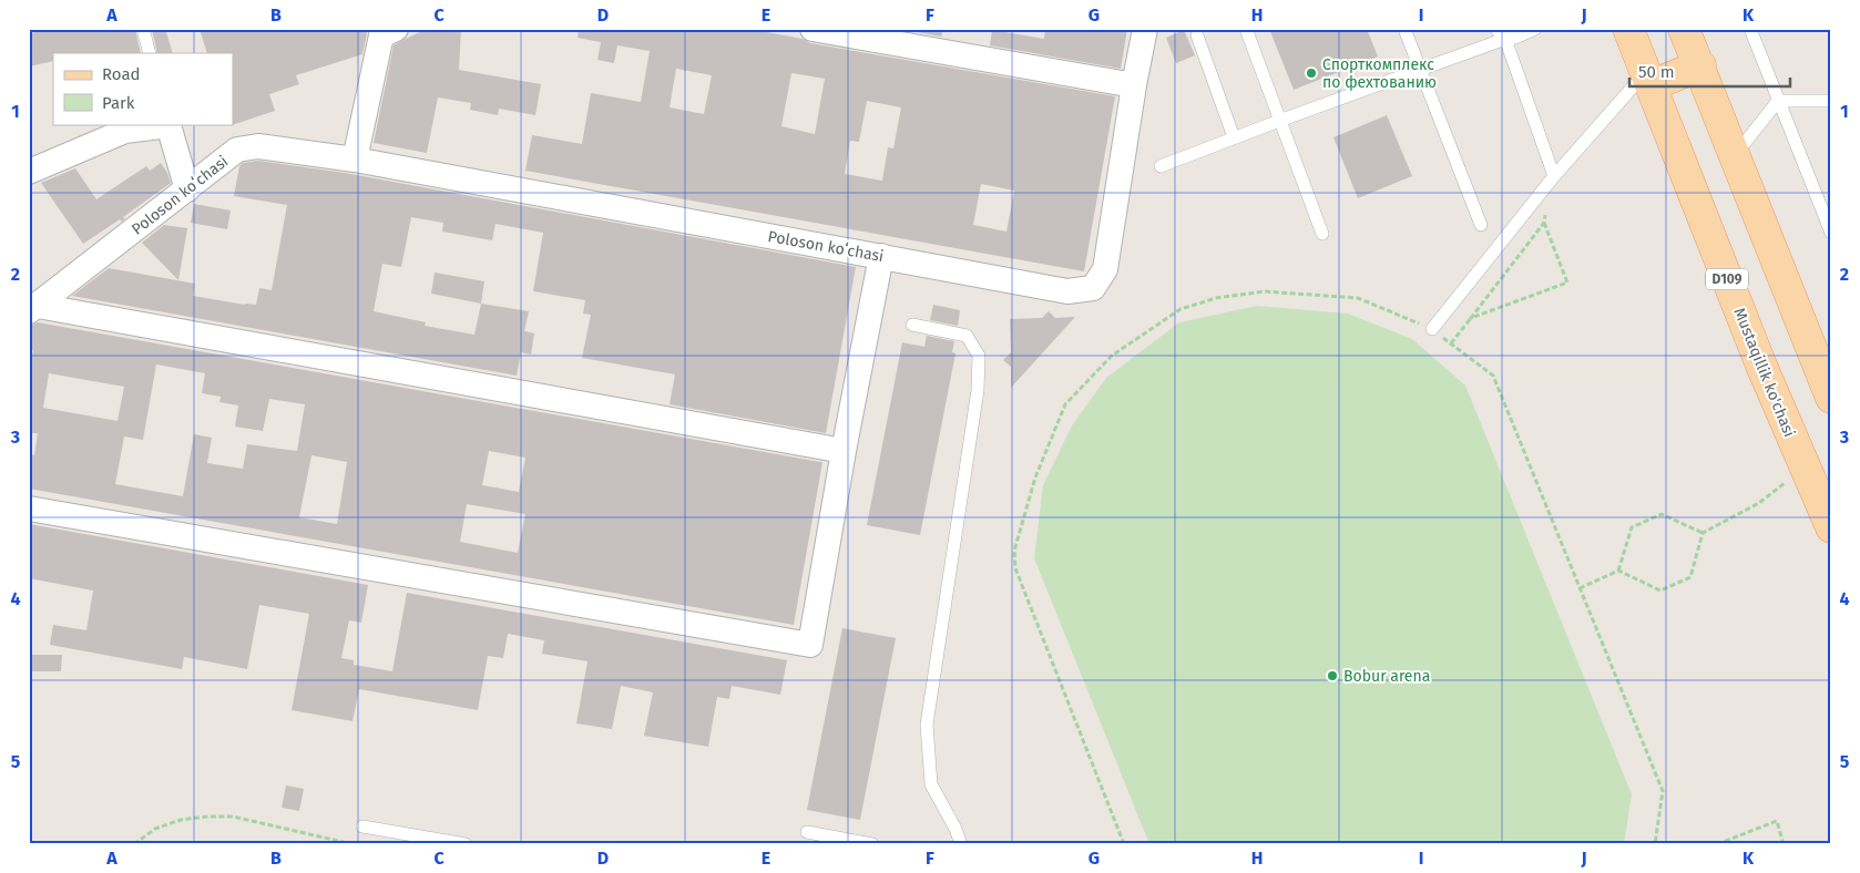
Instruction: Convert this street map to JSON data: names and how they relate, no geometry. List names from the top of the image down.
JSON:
{
  "streets": {
    "main road": ["D109", "Mustaqillik ko'chasi"],
    "street": ["Poloson koʻchasi"]
  },
  "places": ["Спорткомплекс по фехтованию", "Bobur arena"],
  "legend": ["Road", "Park"],
  "scale_bar": "50 m",
  "grid": {
    "columns": [
      "A",
      "B",
      "C",
      "D",
      "E",
      "F",
      "G",
      "H",
      "I",
      "J",
      "K"
    ],
    "rows": [
      "1",
      "2",
      "3",
      "4",
      "5"
    ]
  }
}
